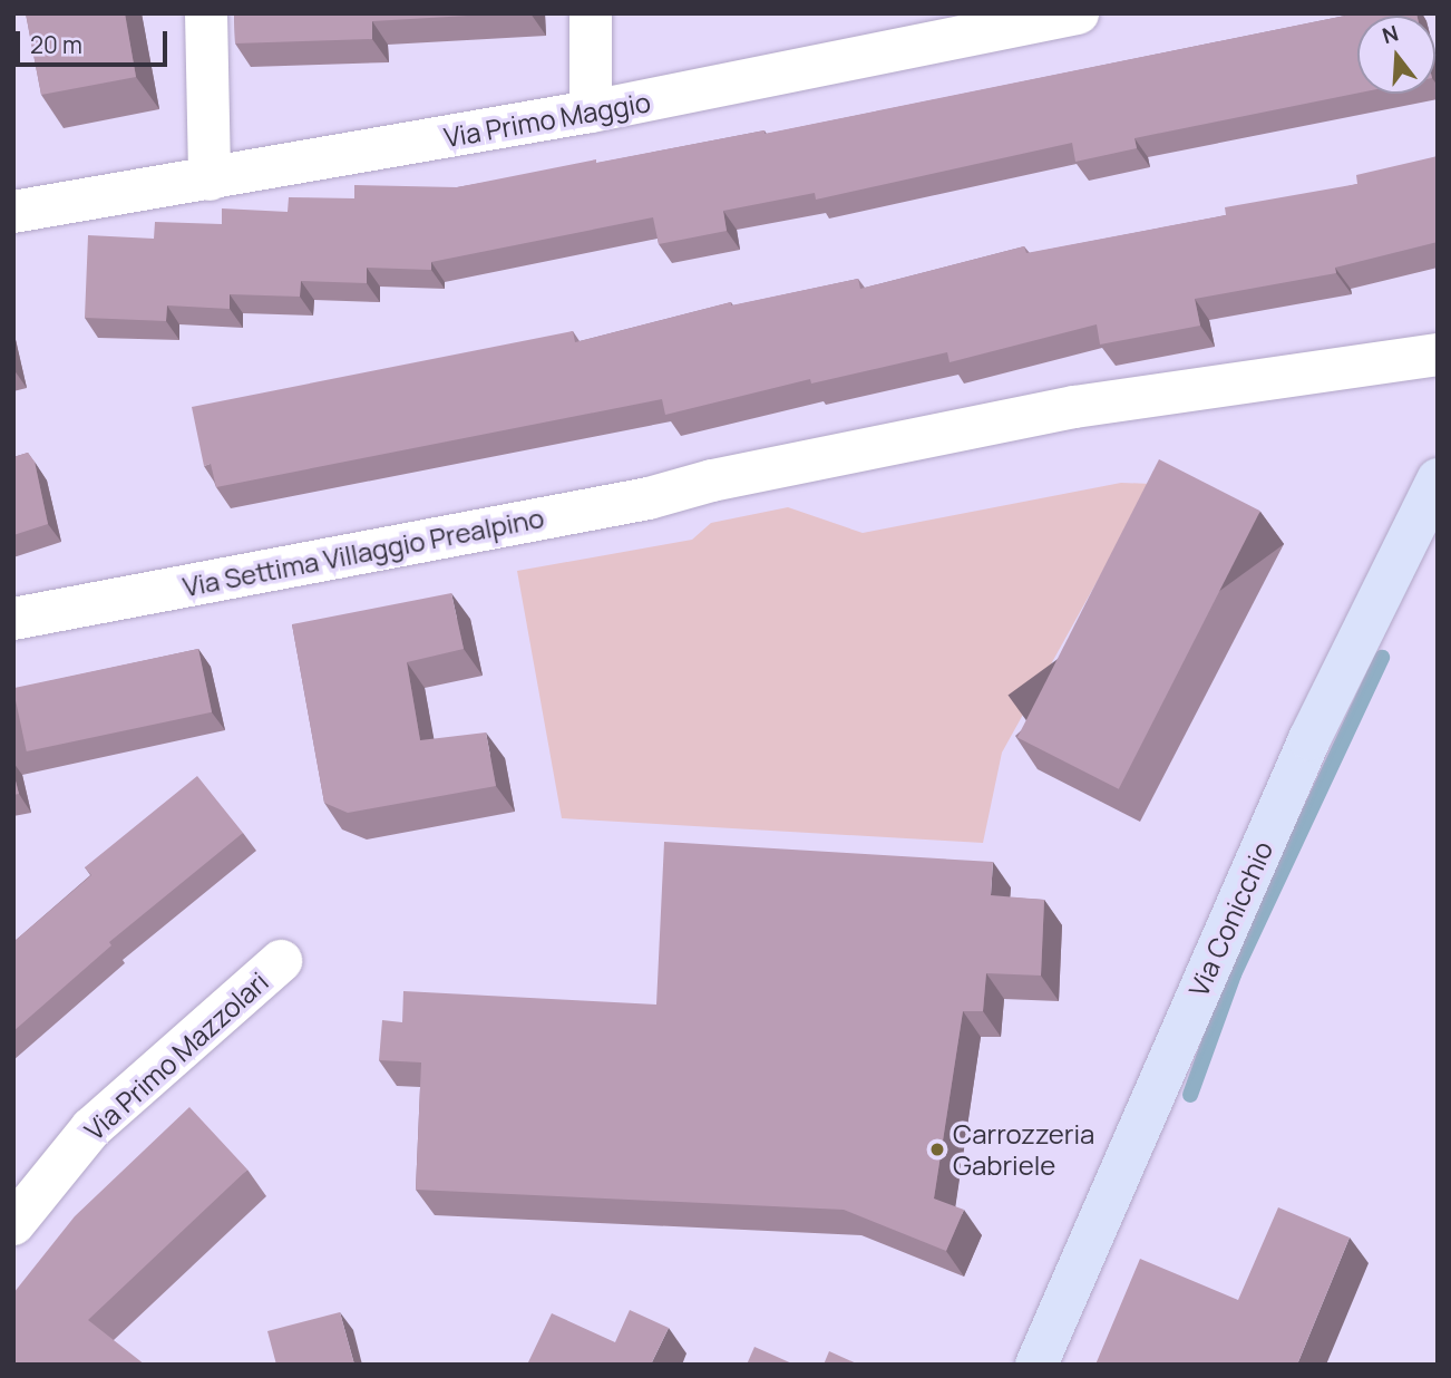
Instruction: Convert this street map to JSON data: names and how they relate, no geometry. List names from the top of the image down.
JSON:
{
  "streets": {
    "main road": ["Via Conicchio"],
    "street": ["Via Primo Maggio", "Via Settima Villaggio Prealpino", "Via Primo Mazzolari"]
  },
  "places": ["Carrozzeria Gabriele"],
  "scale_bar": "20 m",
  "north": "top"
}
